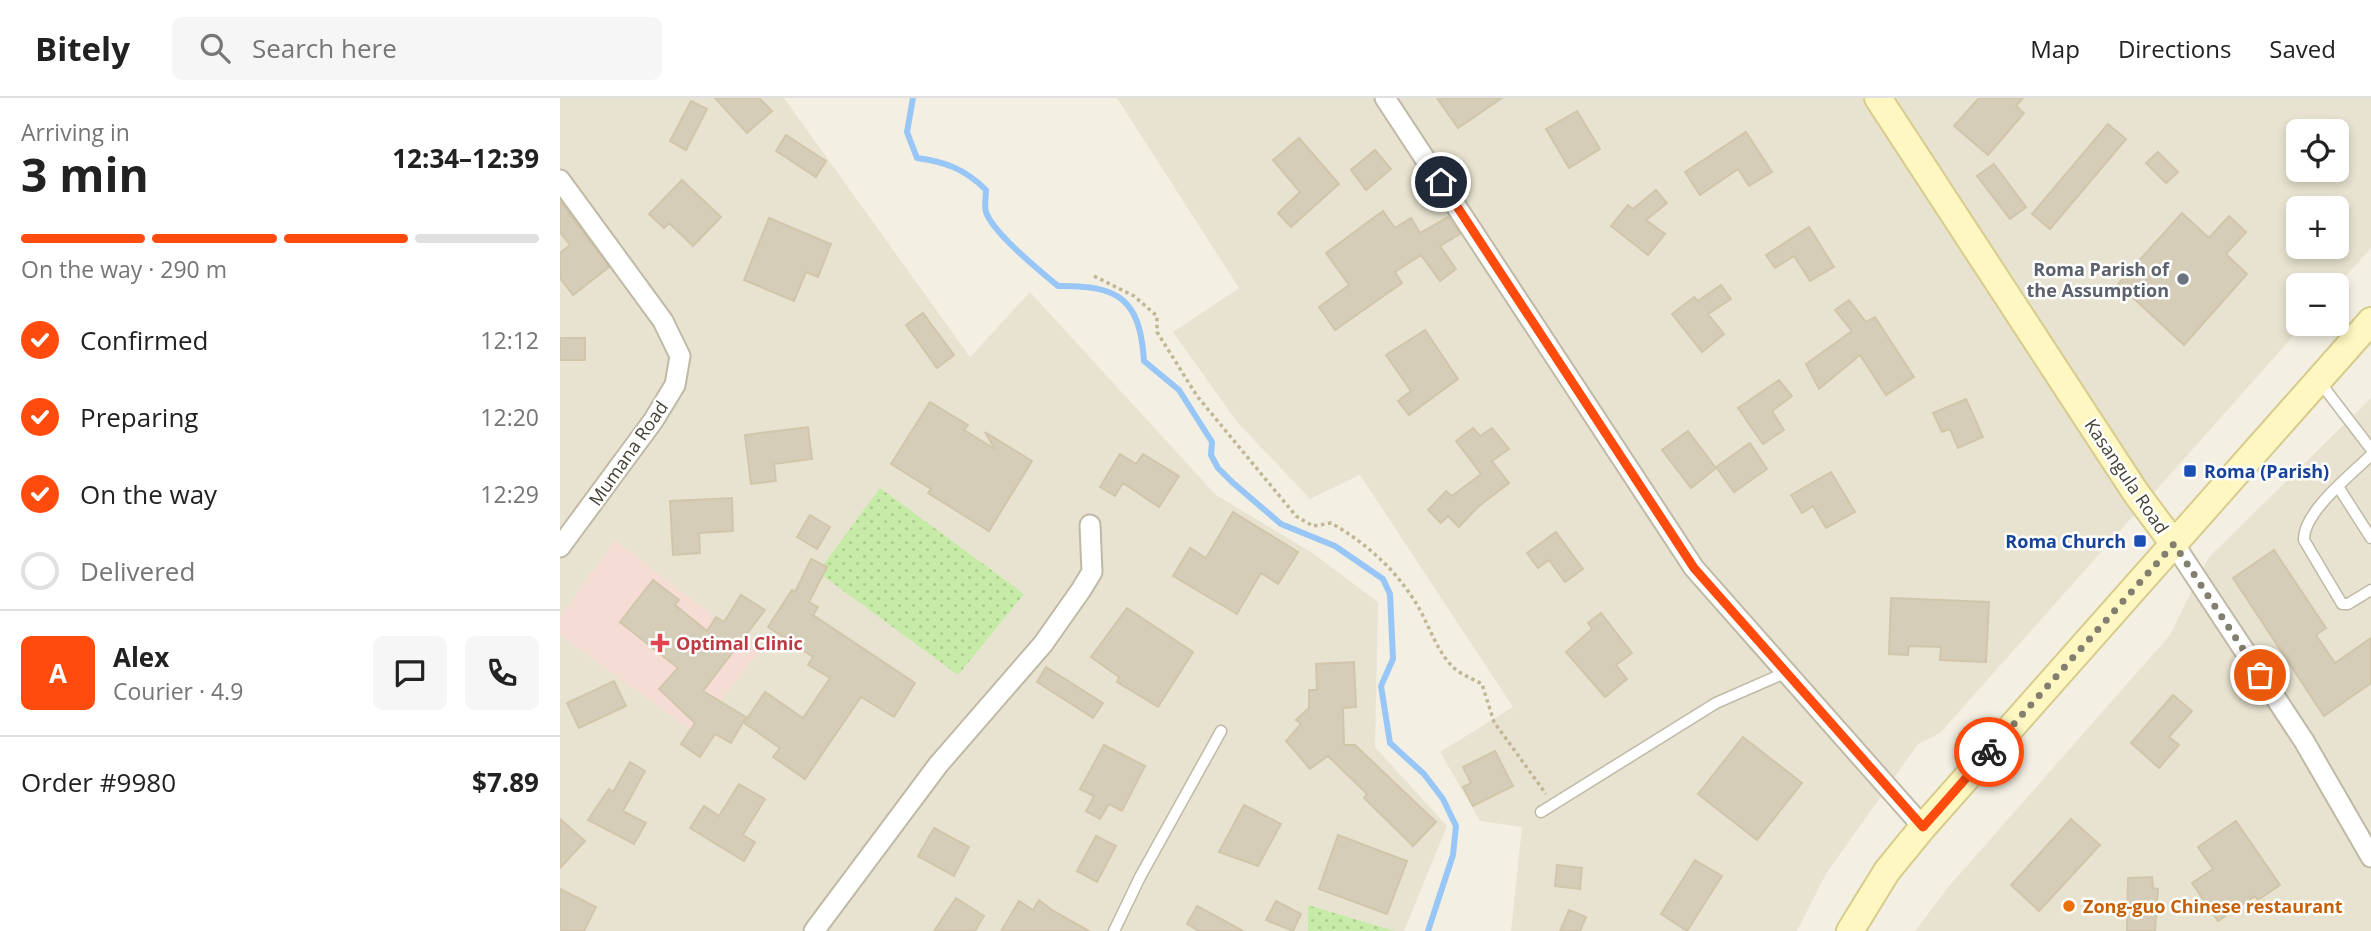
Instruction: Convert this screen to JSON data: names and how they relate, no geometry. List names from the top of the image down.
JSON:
{
  "streets": {
    "main road": ["Kasangula Road"],
    "street": ["Mumana Road"]
  },
  "places": {
    "other": ["Roma Parish of the Assumption", "Zong-guo Chinese restaurant"],
    "transit": ["Roma (Parish)", "Roma Church"],
    "health": ["Optimal Clinic"]
  },
  "page": {
    "header": "Bitely",
    "search": "Search here",
    "nav": ["Map", "Directions", "Saved"],
    "heading": ["3 min", "Arriving in", "12:34–12:39"],
    "panel": [
      "Alex",
      "Courier · 4.9",
      "Order #9980",
      "$7.89"
    ],
    "map_buttons": ["+", "−"],
    "bar": "On the way · 290 m",
    "list": [
      ["Confirmed", "12:12"],
      ["Preparing", "12:20"],
      ["On the way", "12:29"],
      "Delivered"
    ],
    "round": "A"
  }
}
